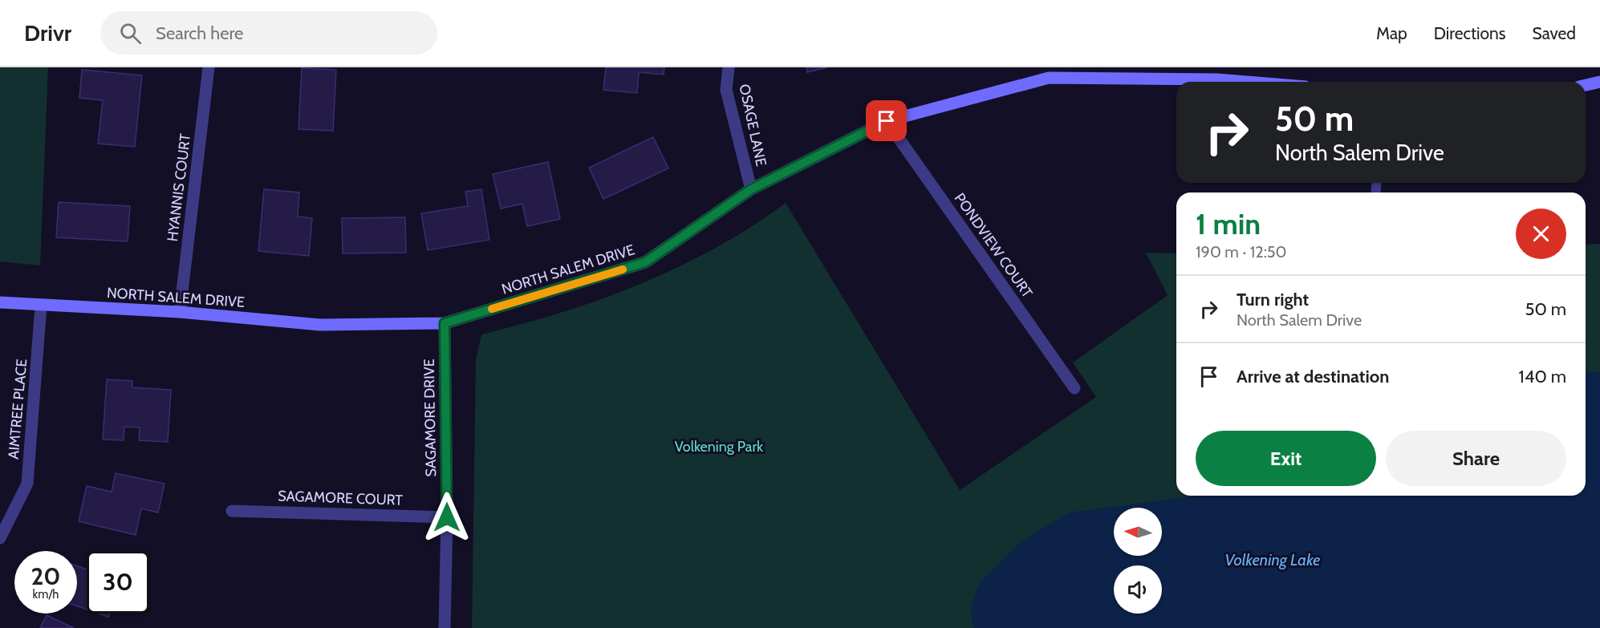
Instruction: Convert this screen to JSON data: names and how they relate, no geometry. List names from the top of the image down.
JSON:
{
  "streets": {
    "street": [
      "OSAGE LANE",
      "HYANNIS COURT",
      "PONDVIEW COURT",
      "NORTH SALEM DRIVE",
      "AIMTREE PLACE",
      "SAGAMORE DRIVE",
      "SAGAMORE COURT"
    ]
  },
  "crossings": [
    ["OSAGE LANE", "NORTH SALEM DRIVE"],
    ["HYANNIS COURT", "NORTH SALEM DRIVE"],
    ["PONDVIEW COURT", "NORTH SALEM DRIVE"],
    ["NORTH SALEM DRIVE", "AIMTREE PLACE"],
    ["NORTH SALEM DRIVE", "SAGAMORE DRIVE"],
    ["SAGAMORE DRIVE", "SAGAMORE COURT"]
  ],
  "water": ["Volkening Lake"],
  "parks": ["Volkening Park"],
  "north": "left",
  "page": {
    "header": "Drivr",
    "search": "Search here",
    "nav": ["Map", "Directions", "Saved"],
    "turn": ["50 m", "North Salem Drive"],
    "heading": ["1 min", "190 m · 12:50"],
    "list": [
      {
        "name": "Turn right",
        "note": "North Salem Drive",
        "value": "50 m"
      },
      {
        "name": "Arrive at destination",
        "value": "140 m"
      }
    ],
    "buttons": ["Exit", "Share"],
    "speed": "20 km/h",
    "limit": "30"
  }
}
